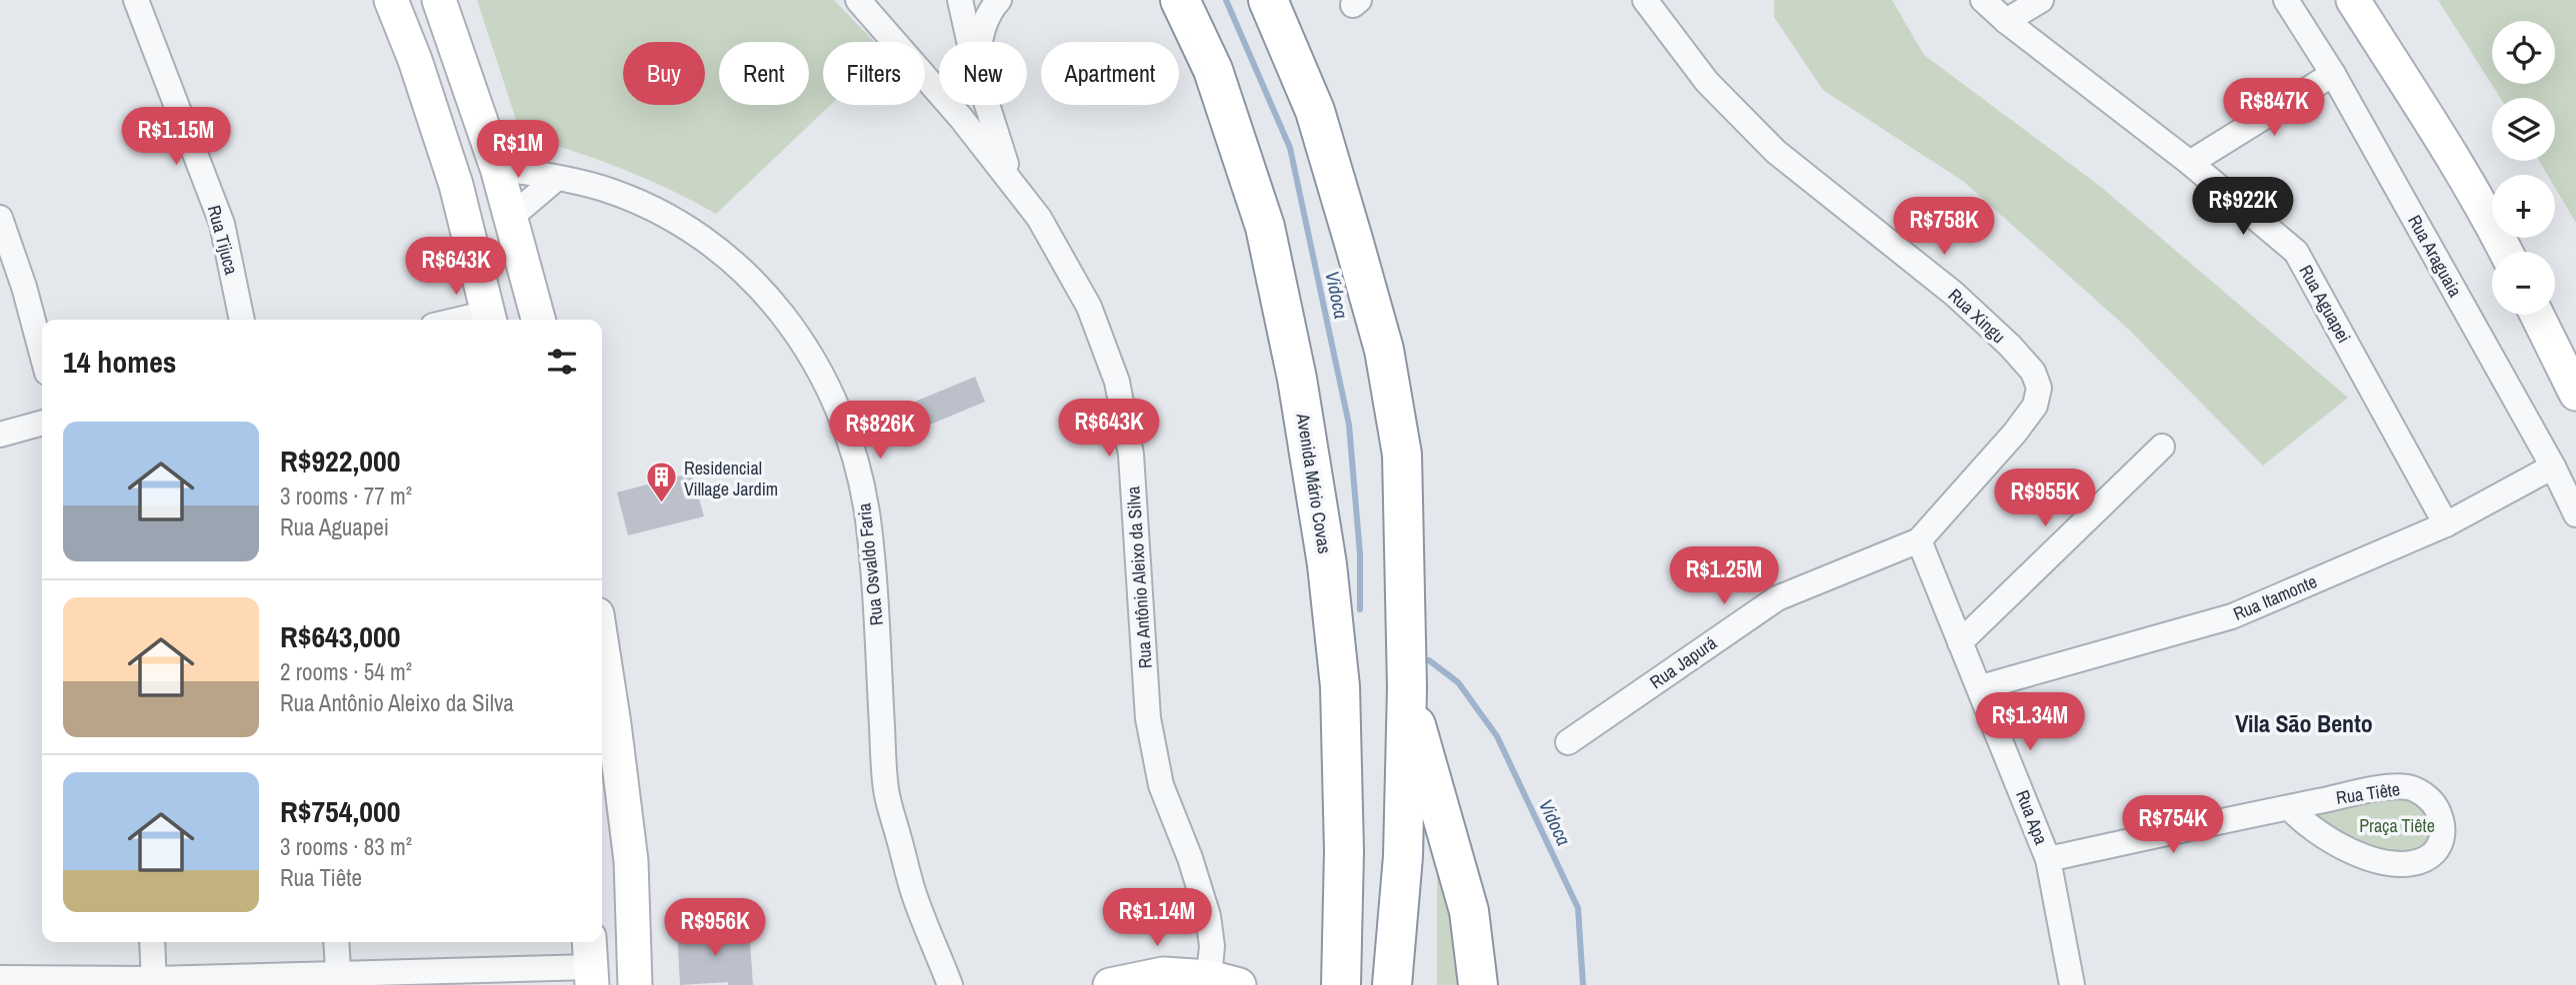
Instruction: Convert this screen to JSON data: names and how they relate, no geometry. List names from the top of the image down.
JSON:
{
  "streets": {
    "highway": ["Avenida Mário Covas"],
    "street": [
      "Rua Tijuca",
      "Rua Araguaia",
      "Rua Aguapei",
      "Rua Xingu",
      "Rua Osvaldo Faria",
      "Rua Antônio Aleixo da Silva",
      "Rua Itamonte",
      "Rua Japurá",
      "Rua Tiête",
      "Rua Apa"
    ]
  },
  "crossings": [
    ["Rua Araguaia", "Rua Itamonte"],
    ["Rua Aguapei", "Rua Itamonte"],
    ["Rua Xingu", "Rua Japurá"],
    ["Rua Xingu", "Rua Apa"],
    ["Rua Itamonte", "Rua Apa"],
    ["Rua Japurá", "Rua Apa"],
    ["Rua Tiête", "Rua Apa"]
  ],
  "districts": ["Vila São Bento"],
  "water": ["Vidoca"],
  "parks": ["Praça Tiête"],
  "places": {
    "building": ["Residencial Village Jardim"]
  },
  "page": {
    "map_buttons": ["+", "−"],
    "chip": [
      "Buy",
      "Rent",
      "Filters",
      "New",
      "Apartment"
    ],
    "price": [
      "R$847K",
      "R$1.15M",
      "R$1M",
      "R$922K",
      "R$758K",
      "R$643K",
      "R$643K",
      "R$826K",
      "R$955K",
      "R$1.25M",
      "R$1.34M",
      "R$754K",
      "R$1.14M",
      "R$956K"
    ],
    "heading": "14 homes",
    "list": [
      {
        "name": "R$922,000",
        "note": "3 rooms · 77 m² · Rua Aguapei"
      },
      {
        "name": "R$643,000",
        "note": "2 rooms · 54 m² · Rua Antônio Aleixo da Silva"
      },
      {
        "name": "R$754,000",
        "note": "3 rooms · 83 m² · Rua Tiête"
      }
    ]
  }
}
